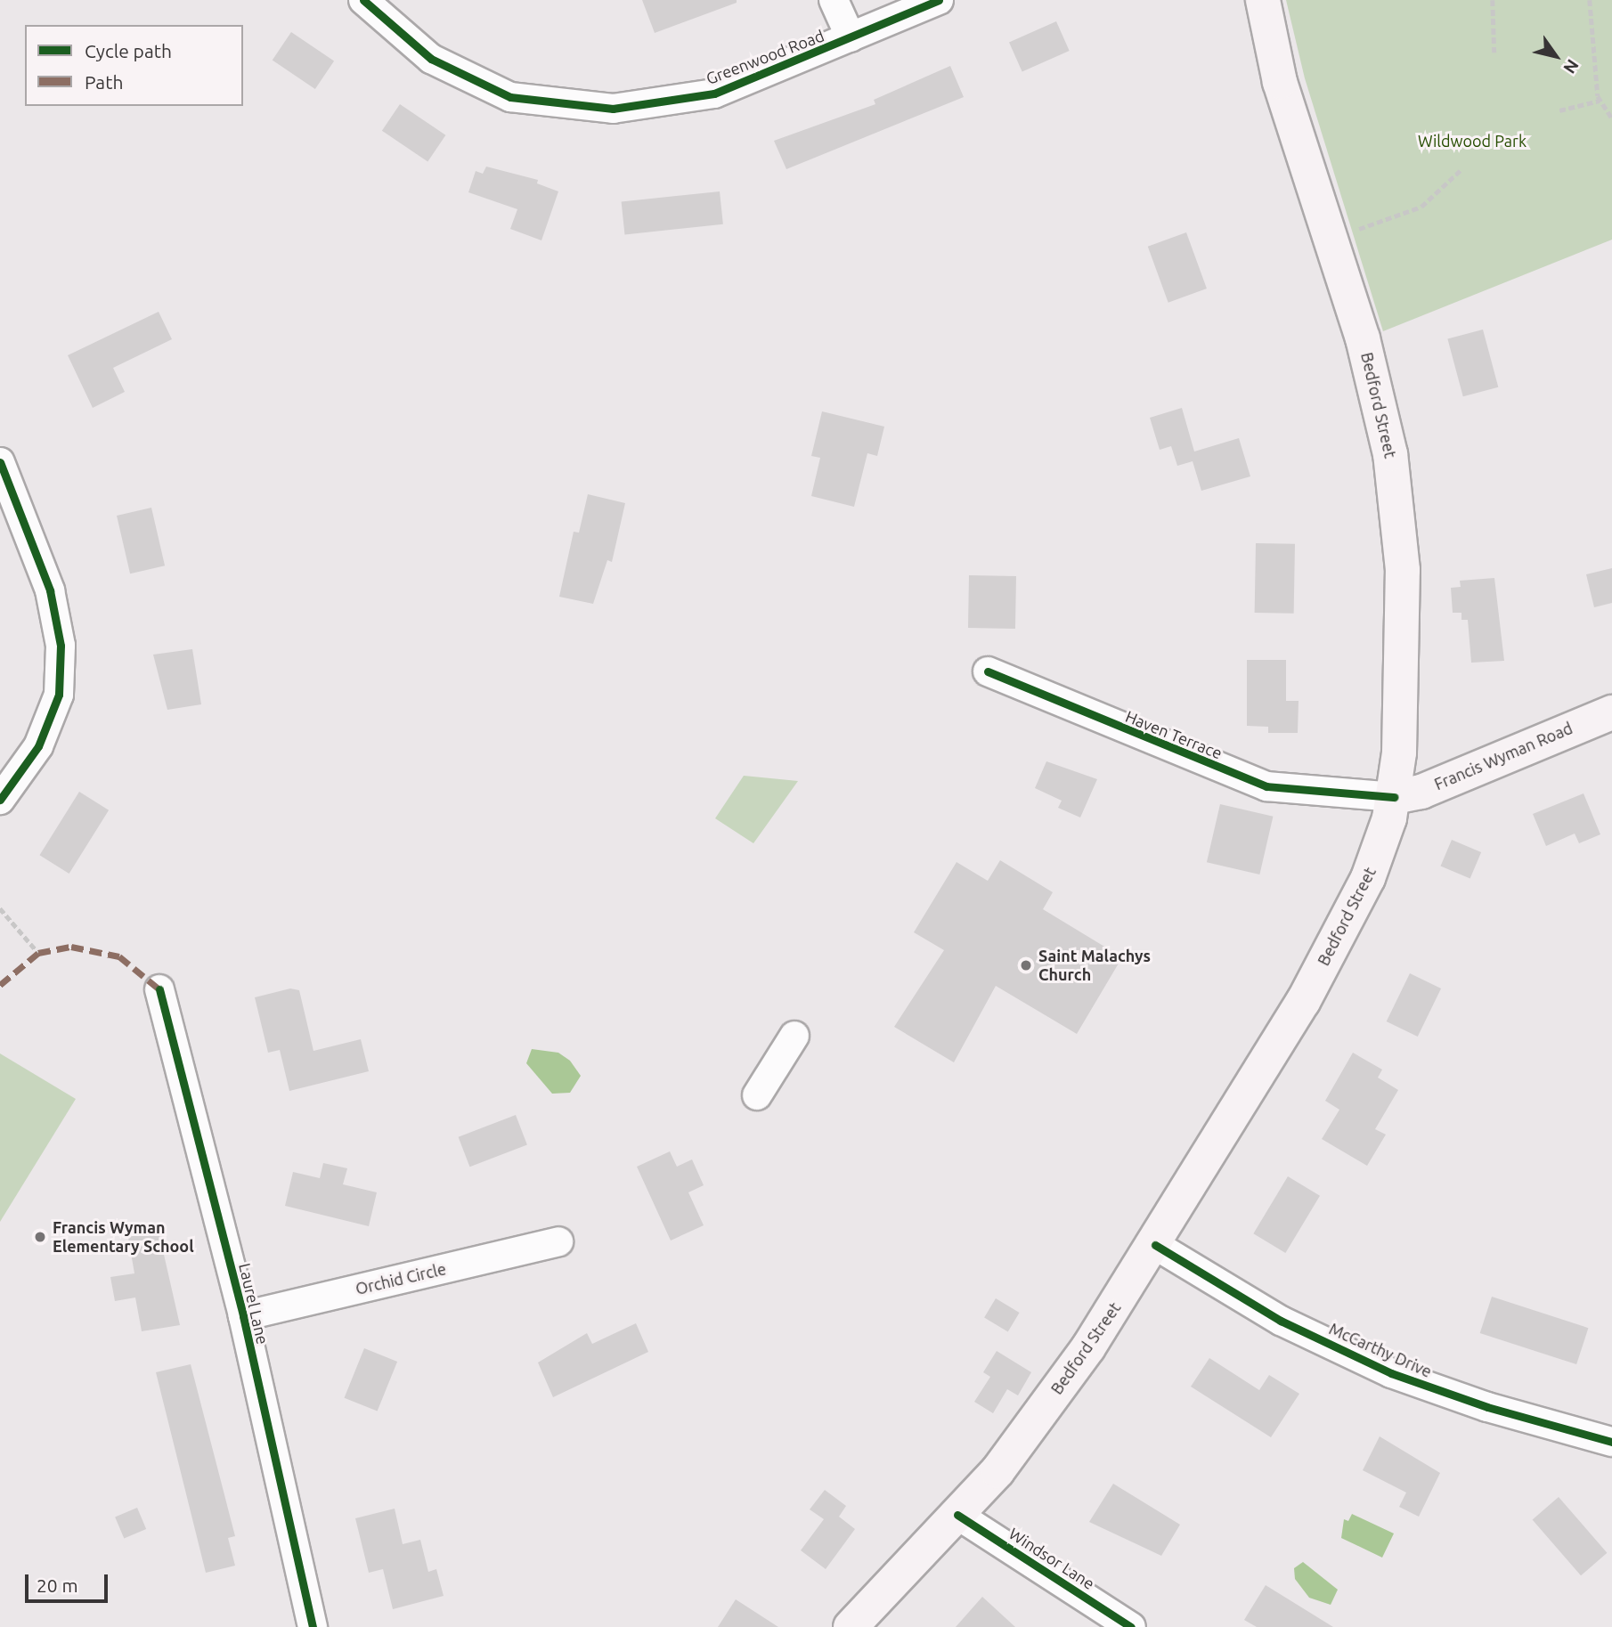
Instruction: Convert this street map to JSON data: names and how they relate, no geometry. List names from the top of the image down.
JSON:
{
  "streets": {
    "main road": ["Bedford Street", "Francis Wyman Road"],
    "street": [
      "Greenwood Road",
      "Haven Terrace",
      "Orchid Circle",
      "Laurel Lane",
      "McCarthy Drive",
      "Windsor Lane"
    ]
  },
  "crossings": [
    ["Bedford Street", "Haven Terrace"],
    ["Bedford Street", "Francis Wyman Road"],
    ["Bedford Street", "McCarthy Drive"],
    ["Bedford Street", "Windsor Lane"],
    ["Haven Terrace", "Francis Wyman Road"],
    ["Orchid Circle", "Laurel Lane"]
  ],
  "parks": ["Wildwood Park"],
  "places": ["Saint Malachys Church", "Francis Wyman Elementary School"],
  "legend": ["Cycle path", "Path"],
  "scale_bar": "20 m",
  "north": "bottom right"
}
